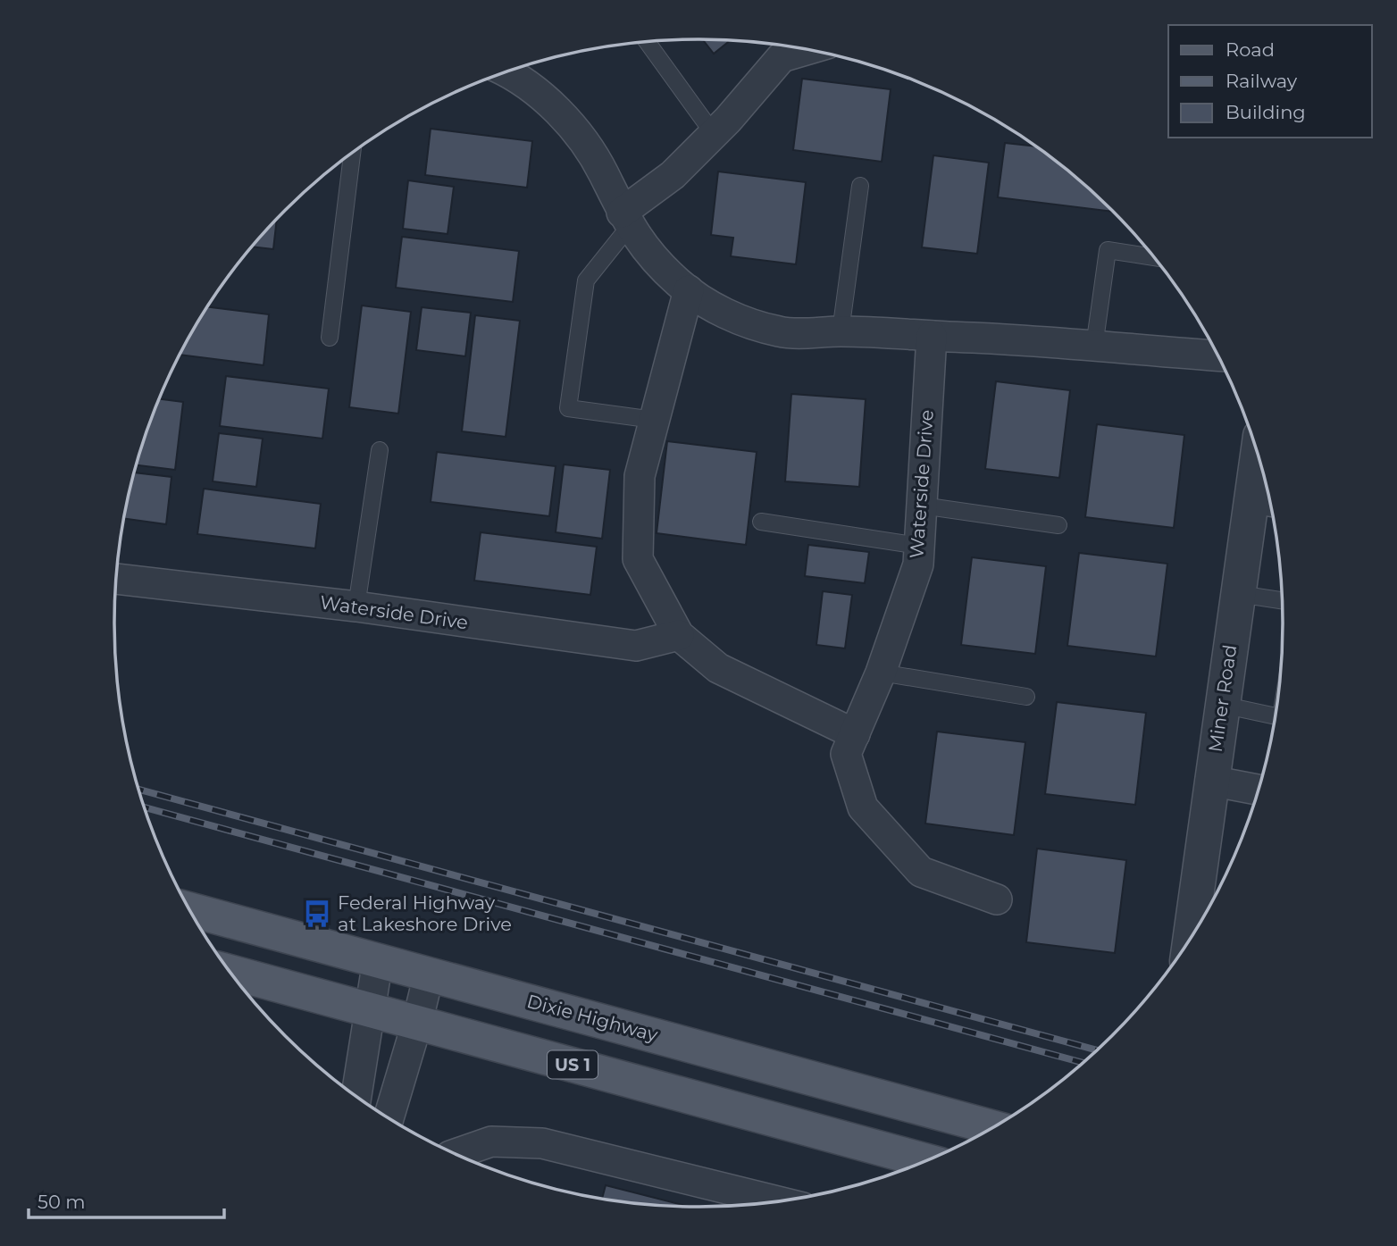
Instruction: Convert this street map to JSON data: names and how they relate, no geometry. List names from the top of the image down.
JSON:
{
  "streets": {
    "main road": ["Dixie Highway", "US 1"],
    "street": ["Waterside Drive", "Miner Road"]
  },
  "places": {
    "bus stop": ["Federal Highway at Lakeshore Drive"]
  },
  "legend": ["Road", "Railway", "Building"],
  "scale_bar": "50 m"
}
